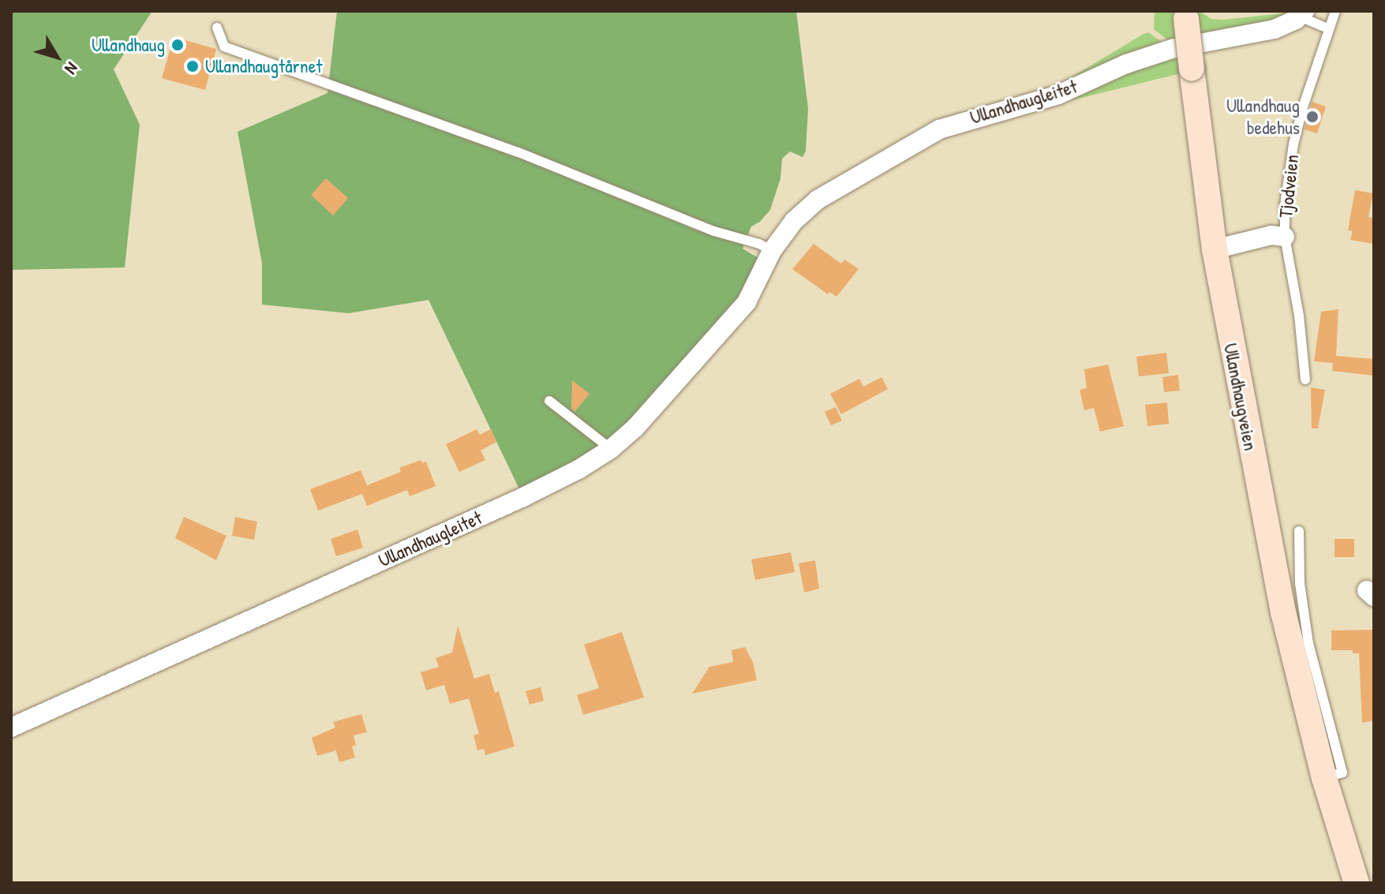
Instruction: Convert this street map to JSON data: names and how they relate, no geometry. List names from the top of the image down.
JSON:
{
  "streets": {
    "main road": ["Ullandhaugveien"],
    "street": ["Ullandhaugleitet", "Tjodveien"]
  },
  "crossings": [
    ["Tjodveien", "Ullandhaugveien"]
  ],
  "places": ["Ullandhaug", "Ullandhaugtårnet", "Ullandhaug bedehus"],
  "north": "bottom right"
}
